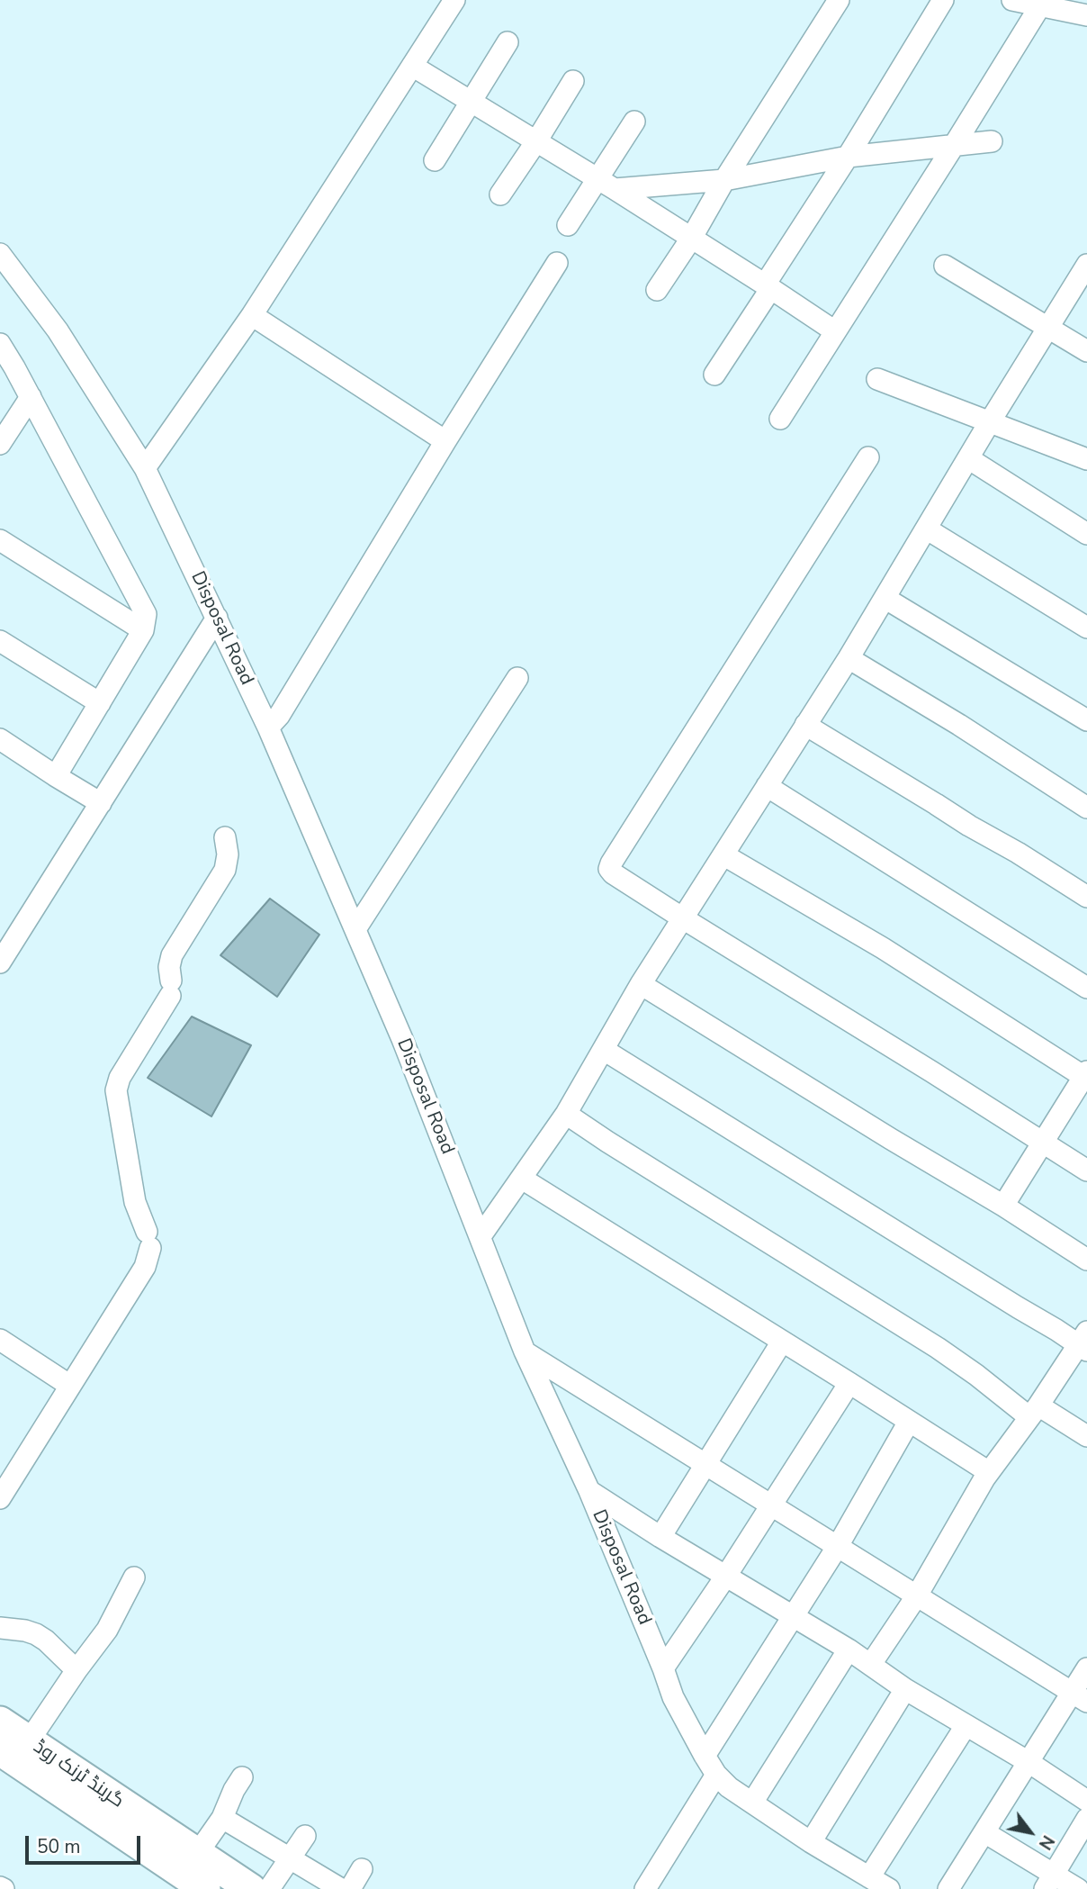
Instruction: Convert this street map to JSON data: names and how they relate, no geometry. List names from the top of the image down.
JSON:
{
  "streets": {
    "highway": ["گرینڈ ٹرنک روڈ"],
    "street": ["Disposal Road"]
  },
  "scale_bar": "50 m",
  "north": "bottom right"
}
